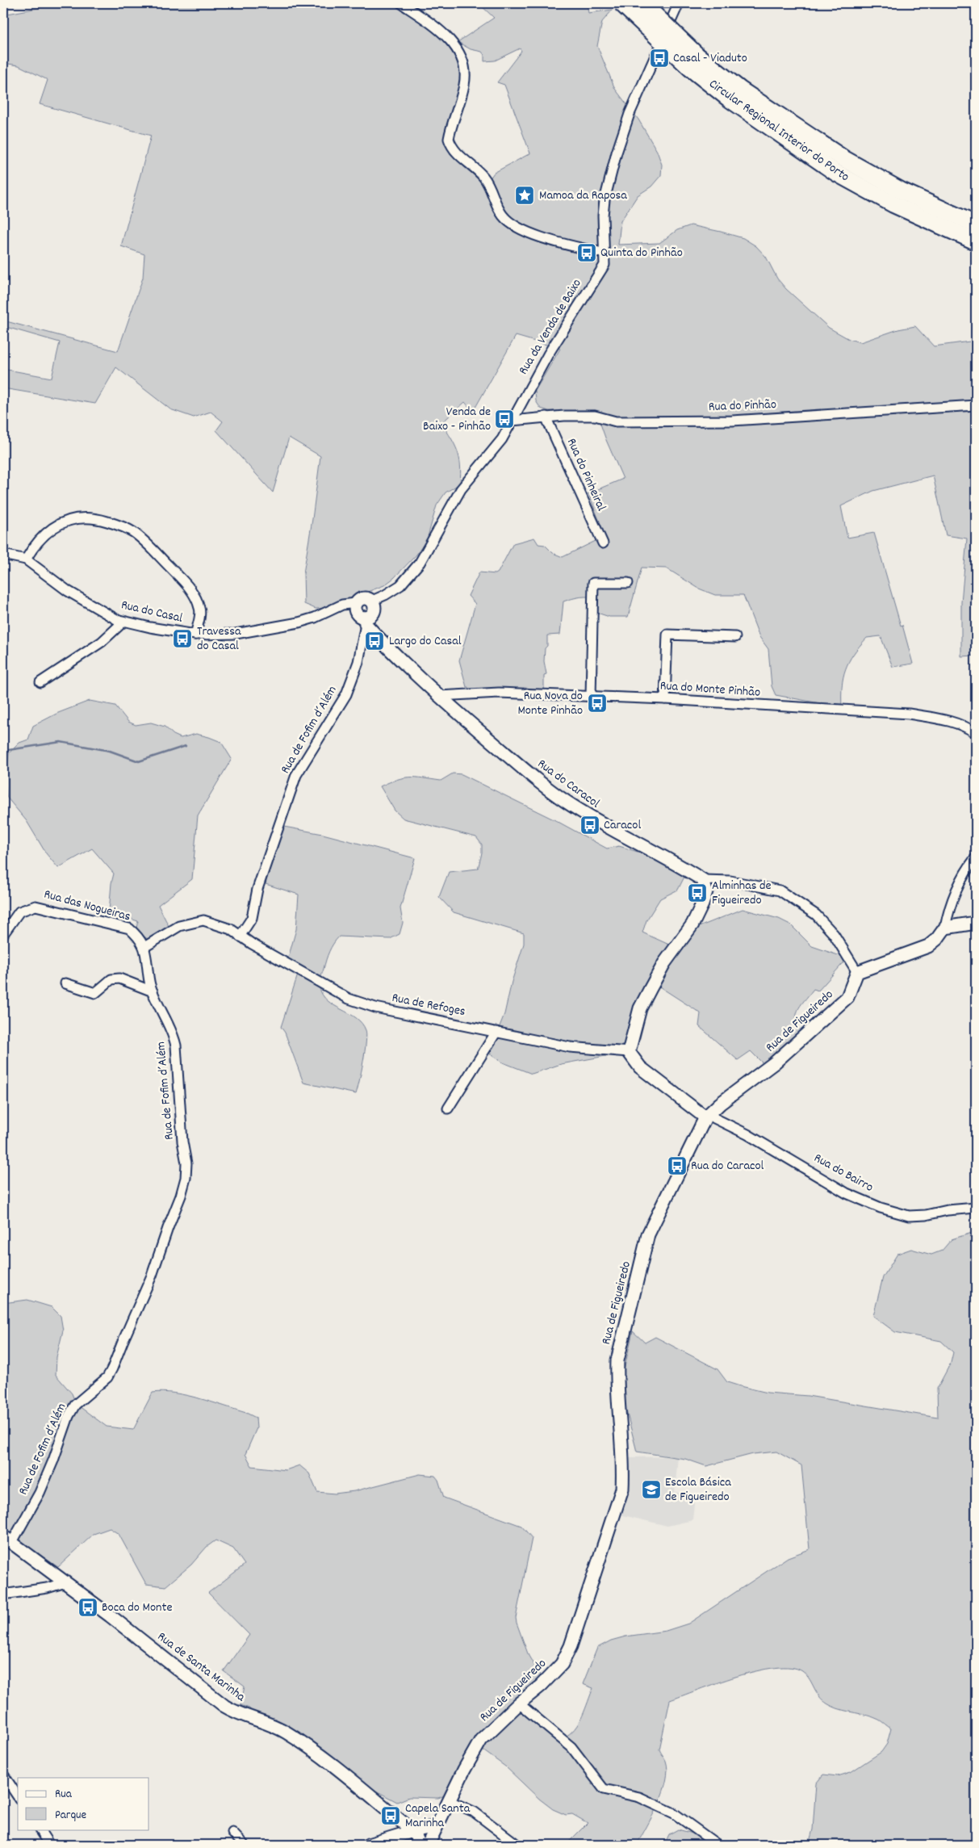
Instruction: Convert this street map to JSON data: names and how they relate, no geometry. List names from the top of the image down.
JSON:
{
  "streets": {
    "highway": ["Circular Regional Interior do Porto"],
    "street": [
      "Rua da Venda de Baixo",
      "Rua do Pinhão",
      "Rua do Pinheiral",
      "Rua do Casal",
      "Rua do Monte Pinhão",
      "Rua de Fofim d´Além",
      "Rua do Caracol",
      "Rua das Nogueiras",
      "Rua de Refoges",
      "Rua de Figueiredo",
      "Rua do Bairro",
      "Rua de Santa Marinha"
    ]
  },
  "crossings": [
    ["Rua da Venda de Baixo", "Rua do Pinhão"],
    ["Rua da Venda de Baixo", "Rua do Casal"],
    ["Rua da Venda de Baixo", "Rua de Fofim d´Além"],
    ["Rua da Venda de Baixo", "Rua do Caracol"],
    ["Rua do Pinhão", "Rua do Pinheiral"],
    ["Rua do Casal", "Rua de Fofim d´Além"],
    ["Rua do Casal", "Rua do Caracol"],
    ["Rua do Monte Pinhão", "Rua do Caracol"],
    ["Rua de Fofim d´Além", "Rua do Caracol"],
    ["Rua de Fofim d´Além", "Rua das Nogueiras"],
    ["Rua de Fofim d´Além", "Rua de Refoges"],
    ["Rua de Fofim d´Além", "Rua de Santa Marinha"],
    ["Rua de Figueiredo", "Rua do Bairro"]
  ],
  "places": {
    "bus stop": [
      "Casal - Viaduto",
      "Quinta do Pinhão",
      "Venda de Baixo - Pinhão",
      "Travessa do Casal",
      "Largo do Casal",
      "Rua Nova do Monte Pinhão",
      "Caracol",
      "Alminhas de Figueiredo",
      "Rua do Caracol",
      "Boca do Monte",
      "Capela Santa Marinha"
    ],
    "place": ["Mamoa da Raposa"],
    "school or university": ["Escola Básica de Figueiredo"]
  },
  "legend": ["Rua", "Parque"]
}
